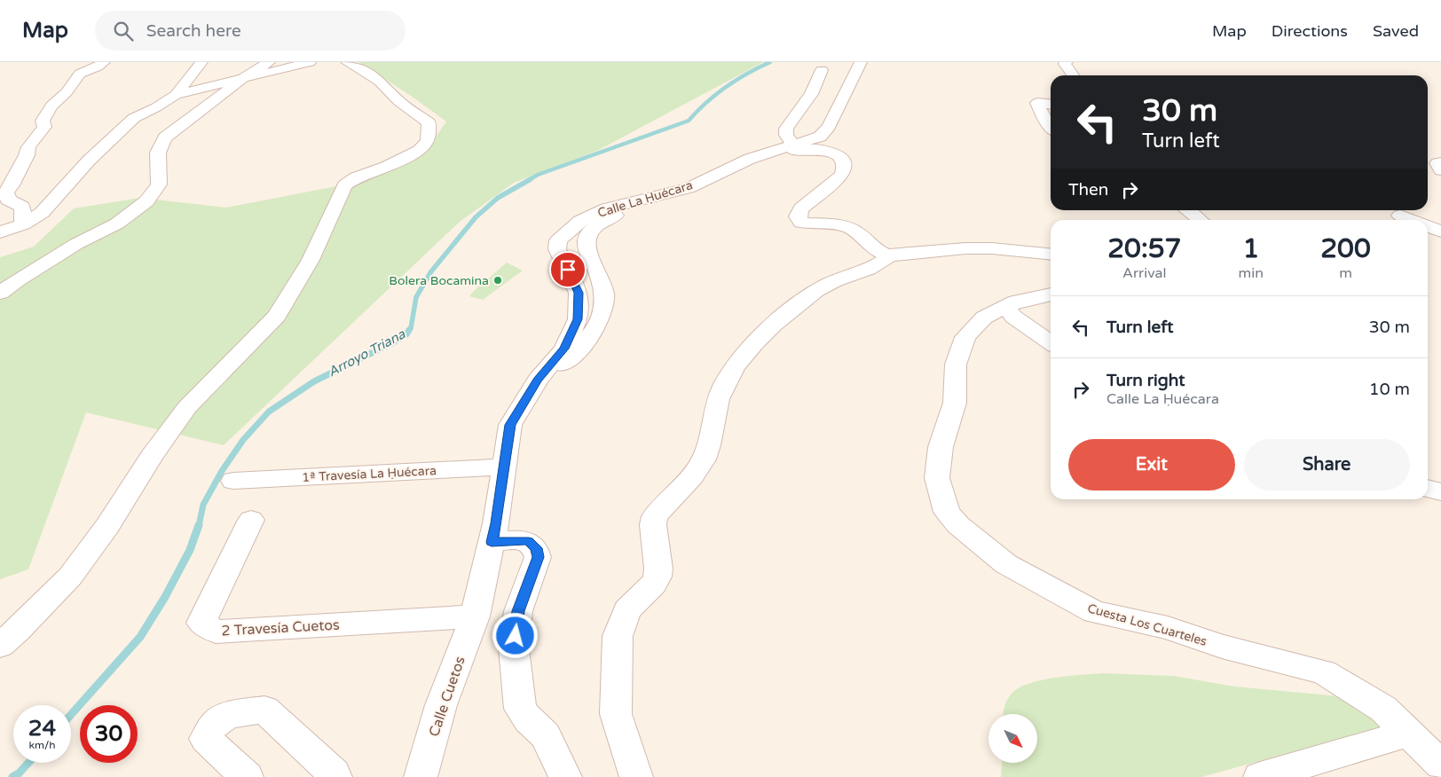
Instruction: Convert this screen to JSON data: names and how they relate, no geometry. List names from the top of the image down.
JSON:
{
  "streets": {
    "street": [
      "Calle La Ḥuécara",
      "1ª Travesía La Ḥuécara",
      "Cuesta Los Cuarteles",
      "2 Travesía Cuetos",
      "Calle Cuetos"
    ]
  },
  "crossings": [
    ["Calle La Ḥuécara", "1ª Travesía La Ḥuécara"],
    ["Calle La Ḥuécara", "2 Travesía Cuetos"],
    ["Calle La Ḥuécara", "Calle Cuetos"],
    ["2 Travesía Cuetos", "Calle Cuetos"]
  ],
  "water": ["Arroyo Triana"],
  "places": ["Bolera Bocamina"],
  "north": "bottom right",
  "page": {
    "header": "Map",
    "search": "Search here",
    "nav": ["Map", "Directions", "Saved"],
    "turn": ["30 m", "Turn left"],
    "then": "Then",
    "eta": [
      "20:57",
      "Arrival",
      "1",
      "min",
      "200",
      "m"
    ],
    "list": [
      {
        "name": "Turn left",
        "value": "30 m"
      },
      {
        "name": "Turn right",
        "note": "Calle La Ḥuécara",
        "value": "10 m"
      }
    ],
    "buttons": ["Exit", "Share"],
    "speed": "24 km/h",
    "limit": "30"
  }
}
